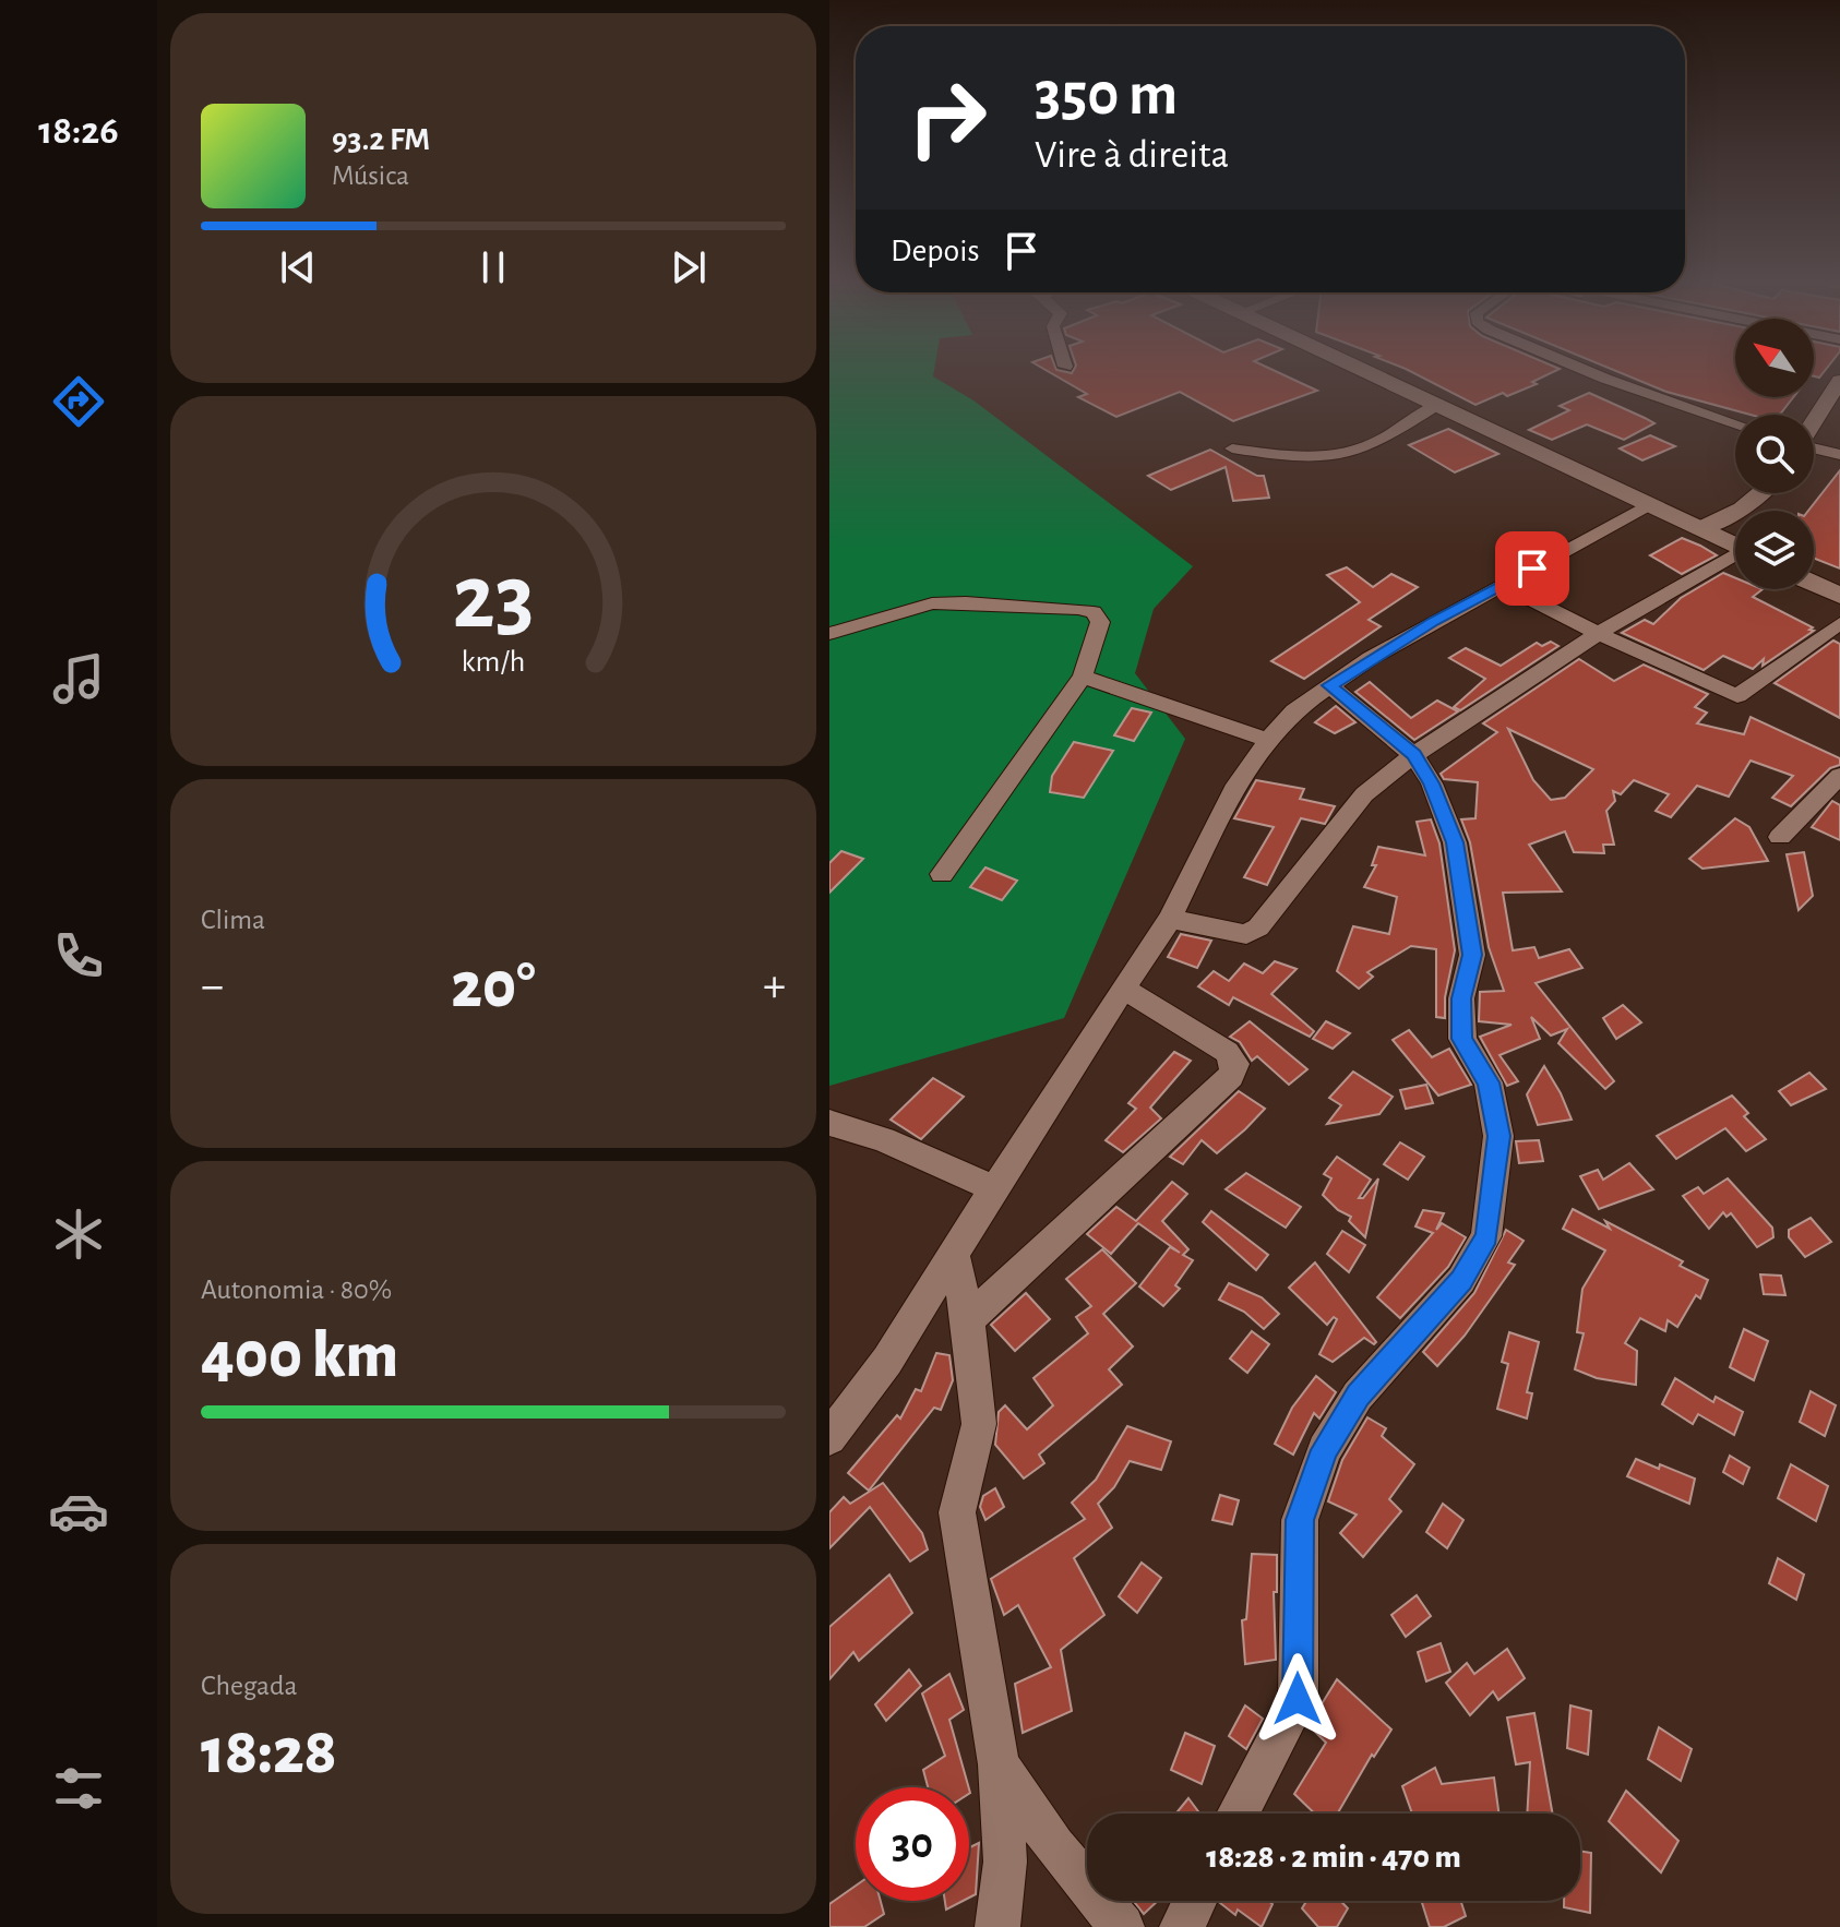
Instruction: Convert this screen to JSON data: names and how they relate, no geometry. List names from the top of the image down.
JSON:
{
  "north": "top left",
  "page": {
    "tabs": "18:26",
    "turn": ["350 m", "Vire à direita"],
    "song": ["93.2 FM", "Música"],
    "then": "Depois",
    "tile": [
      "Clima",
      ["Autonomia · 80%", "400 km"],
      ["Chegada", "18:28"]
    ],
    "heat": ["−", "20°", "+"],
    "limit": "30",
    "trip": "18:28 · 2 min · 470 m",
    "gauge": ["23", "km/h"]
  }
}
